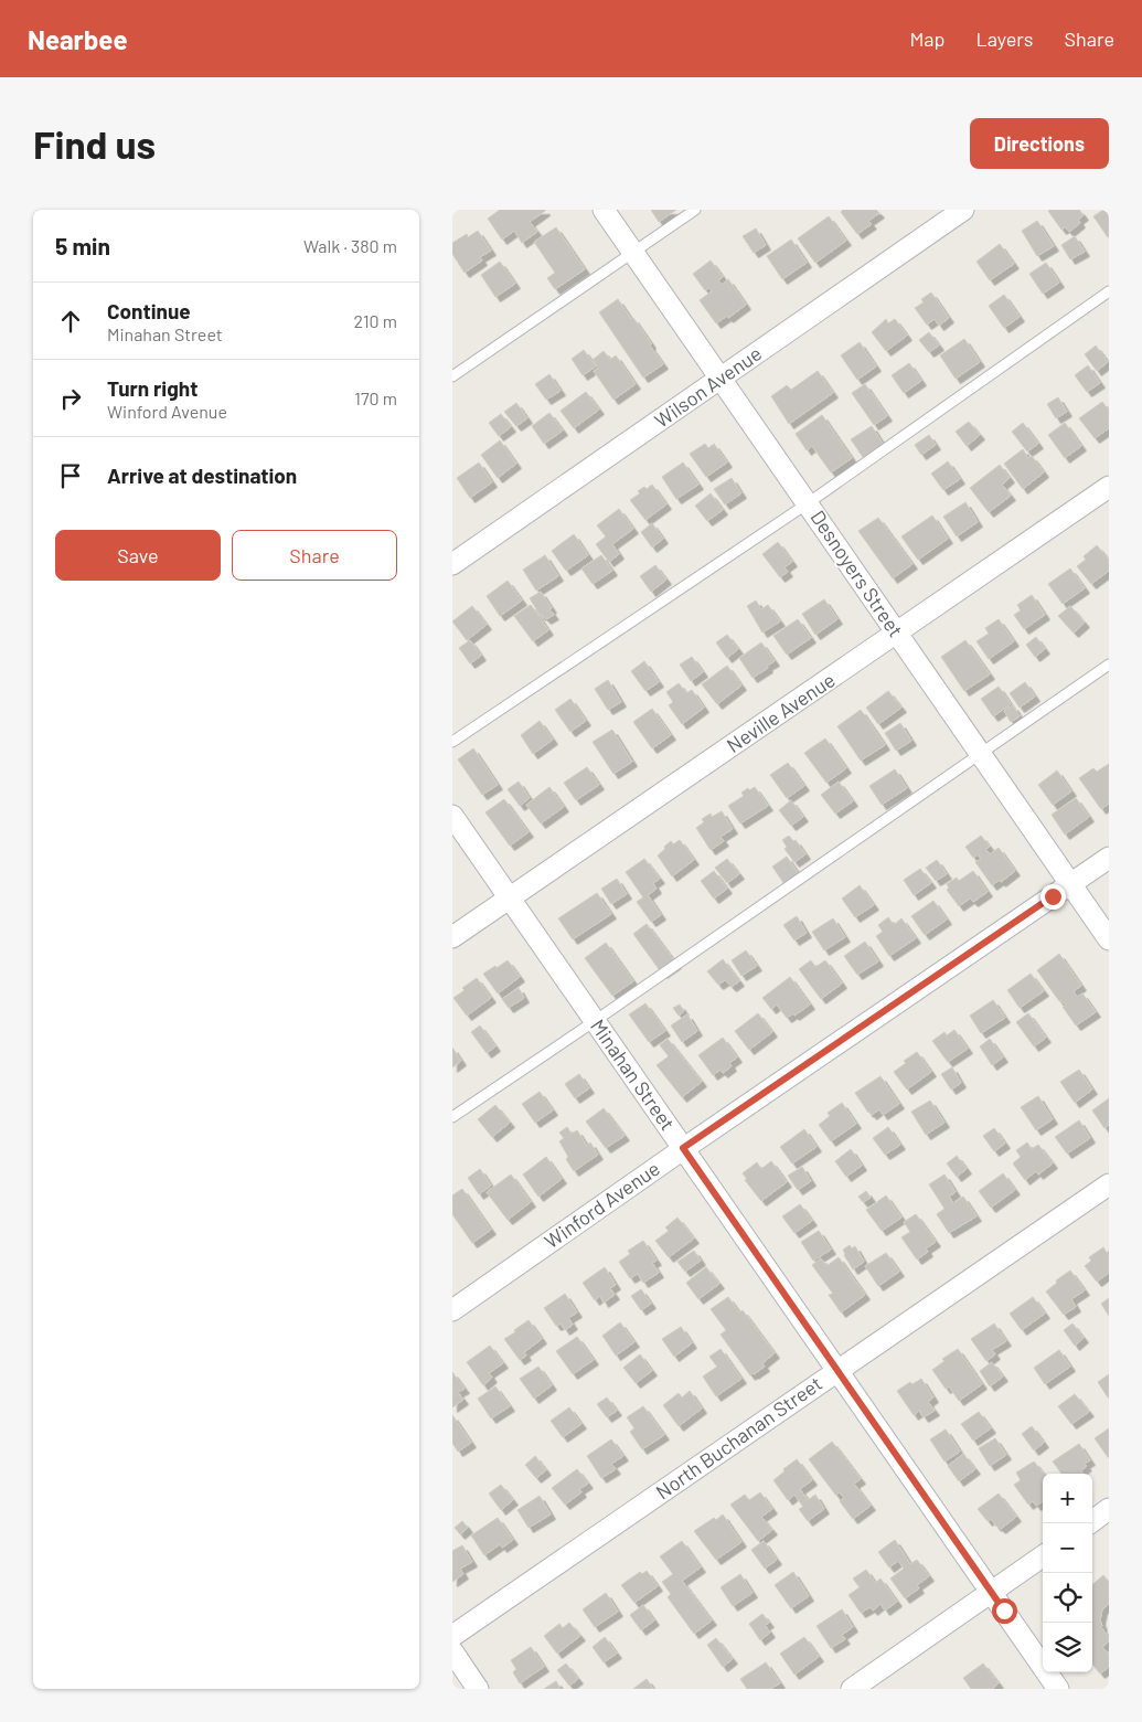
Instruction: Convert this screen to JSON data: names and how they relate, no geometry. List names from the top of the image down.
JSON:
{
  "streets": {
    "street": [
      "Wilson Avenue",
      "Desnoyers Street",
      "Neville Avenue",
      "Minahan Street",
      "Winford Avenue",
      "North Buchanan Street"
    ]
  },
  "crossings": [
    ["Wilson Avenue", "Desnoyers Street"],
    ["Desnoyers Street", "Neville Avenue"],
    ["Desnoyers Street", "Winford Avenue"],
    ["Neville Avenue", "Minahan Street"],
    ["Minahan Street", "Winford Avenue"],
    ["Minahan Street", "North Buchanan Street"]
  ],
  "page": {
    "header": "Nearbee",
    "nav": ["Map", "Layers", "Share"],
    "buttons": [
      "Directions",
      ["Save", "Share"]
    ],
    "title": "Find us",
    "heading": ["5 min", "Walk · 380 m"],
    "list": [
      ["Continue", "Minahan Street", "210 m"],
      ["Turn right", "Winford Avenue", "170 m"],
      "Arrive at destination"
    ],
    "map_buttons": ["+", "−"]
  }
}
